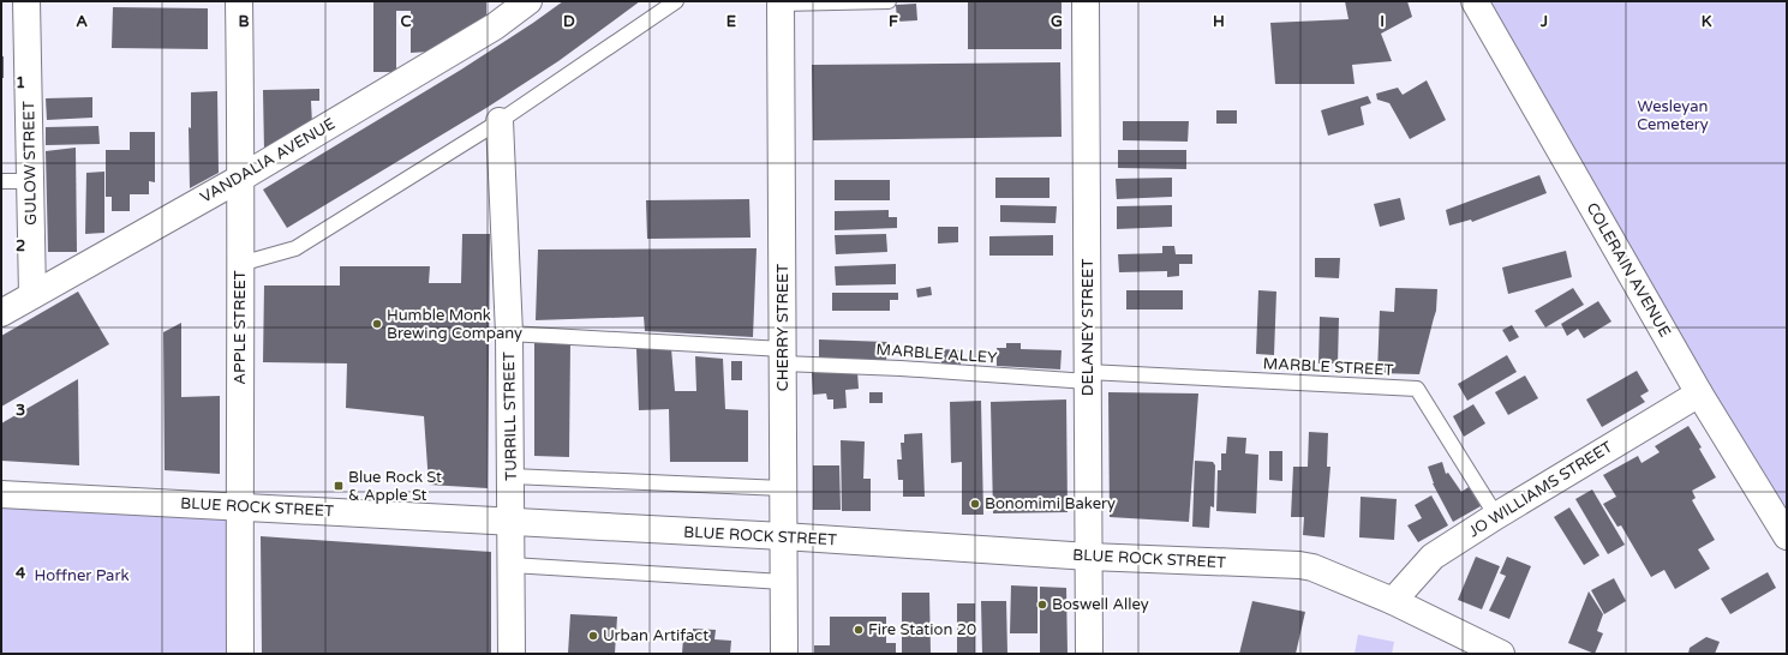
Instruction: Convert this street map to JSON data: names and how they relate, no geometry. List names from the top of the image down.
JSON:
{
  "streets": {
    "street": [
      "VANDALIA AVENUE",
      "GULOW STREET",
      "COLERAIN AVENUE",
      "APPLE STREET",
      "CHERRY STREET",
      "DELANEY STREET",
      "TURRILL STREET",
      "JO WILLIAMS STREET",
      "BLUE ROCK STREET"
    ],
    "lane": ["MARBLE ALLEY", "MARBLE STREET"]
  },
  "crossings": [
    ["VANDALIA AVENUE", "GULOW STREET"],
    ["VANDALIA AVENUE", "APPLE STREET"],
    ["COLERAIN AVENUE", "JO WILLIAMS STREET"],
    ["APPLE STREET", "BLUE ROCK STREET"],
    ["CHERRY STREET", "MARBLE ALLEY"],
    ["CHERRY STREET", "BLUE ROCK STREET"],
    ["DELANEY STREET", "MARBLE ALLEY"],
    ["DELANEY STREET", "MARBLE STREET"],
    ["DELANEY STREET", "BLUE ROCK STREET"],
    ["MARBLE ALLEY", "MARBLE STREET"],
    ["MARBLE ALLEY", "TURRILL STREET"],
    ["MARBLE STREET", "JO WILLIAMS STREET"],
    ["TURRILL STREET", "BLUE ROCK STREET"],
    ["JO WILLIAMS STREET", "BLUE ROCK STREET"]
  ],
  "parks": ["Wesleyan Cemetery", "Hoffner Park"],
  "places": {
    "other": [
      "Humble Monk Brewing Company",
      "Bonomimi Bakery",
      "Boswell Alley",
      "Fire Station 20",
      "Urban Artifact"
    ],
    "transit": ["Blue Rock St & Apple St"]
  },
  "grid": {
    "columns": [
      "A",
      "B",
      "C",
      "D",
      "E",
      "F",
      "G",
      "H",
      "I",
      "J",
      "K"
    ],
    "rows": [
      "1",
      "2",
      "3",
      "4"
    ]
  }
}
